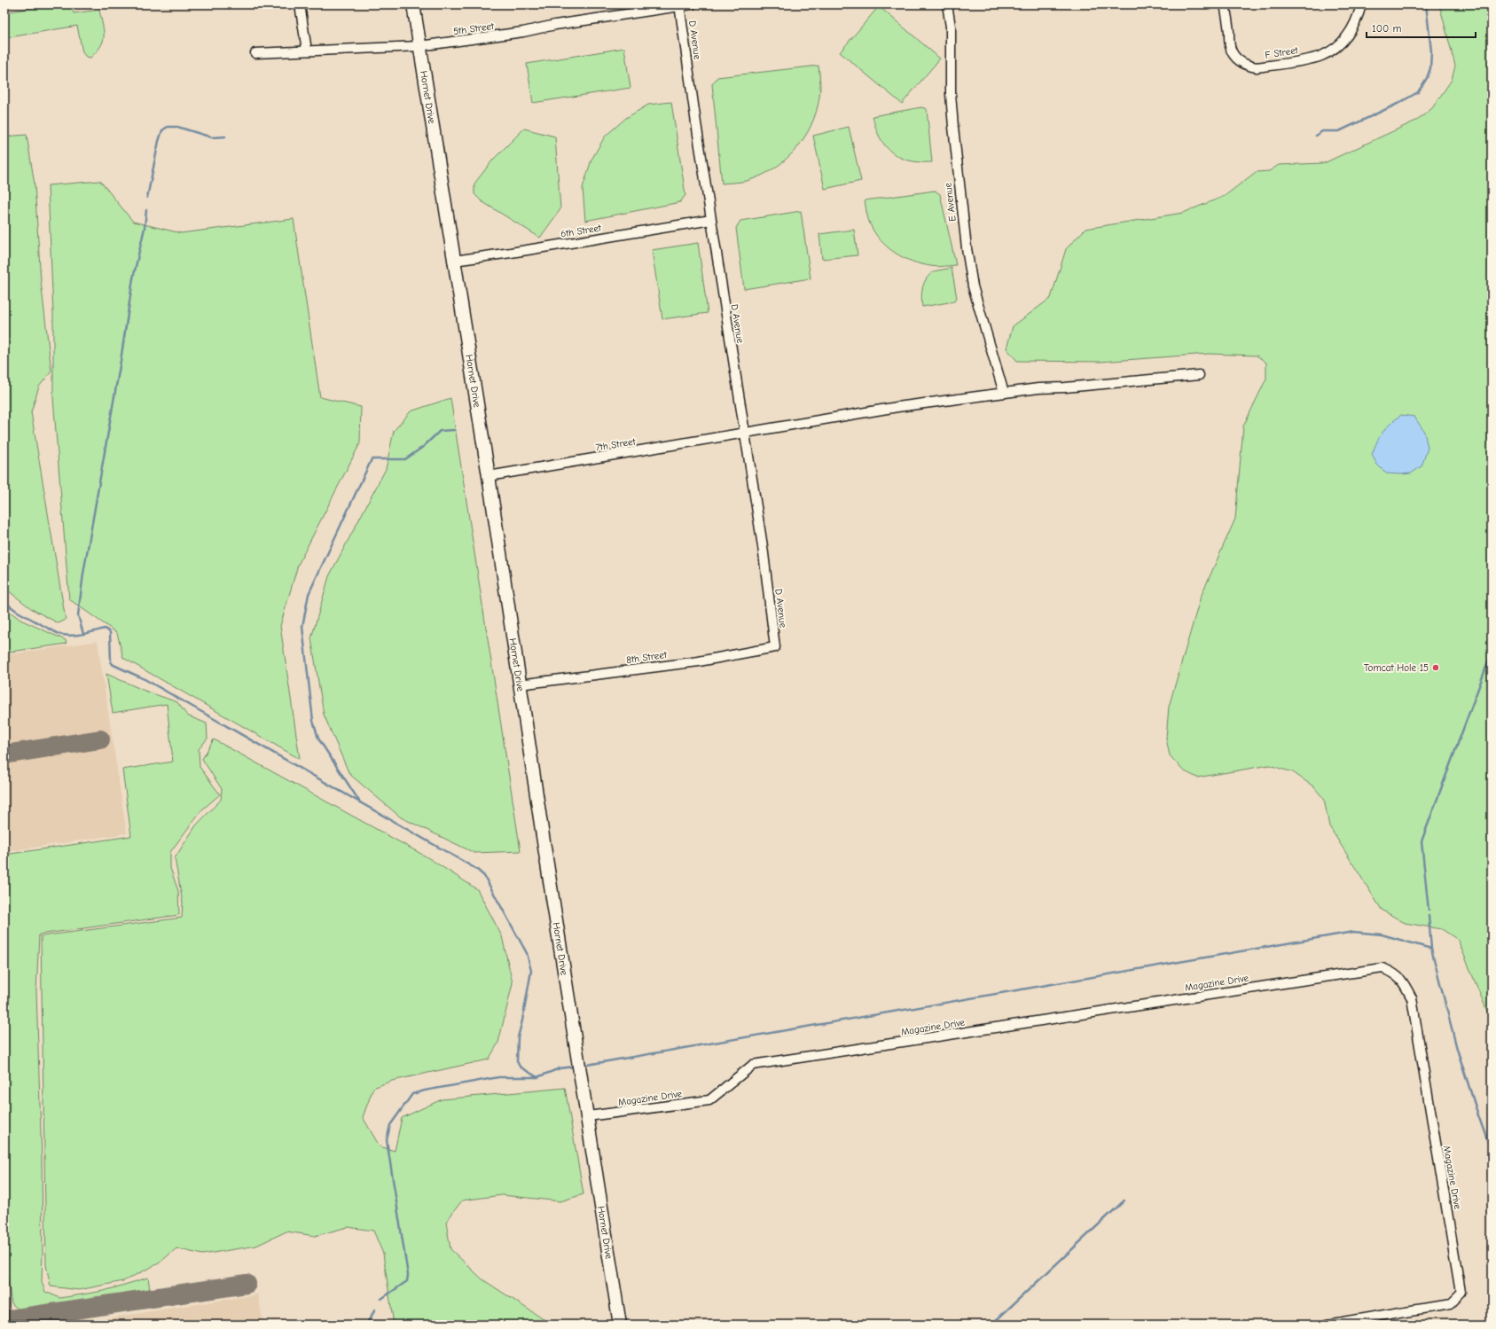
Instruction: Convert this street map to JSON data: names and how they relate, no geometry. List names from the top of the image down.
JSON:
{
  "streets": {
    "main road": ["Hornet Drive"],
    "street": [
      "5th Street",
      "D Avenue",
      "F Street",
      "E Avenue",
      "6th Street",
      "7th Street",
      "8th Street",
      "Magazine Drive"
    ]
  },
  "crossings": [
    ["5th Street", "D Avenue"],
    ["5th Street", "Hornet Drive"],
    ["D Avenue", "6th Street"],
    ["D Avenue", "7th Street"],
    ["D Avenue", "8th Street"],
    ["Hornet Drive", "6th Street"],
    ["Hornet Drive", "7th Street"],
    ["Hornet Drive", "8th Street"],
    ["Hornet Drive", "Magazine Drive"],
    ["E Avenue", "7th Street"]
  ],
  "places": ["Tomcat Hole 15"],
  "scale_bar": "100 m"
}
